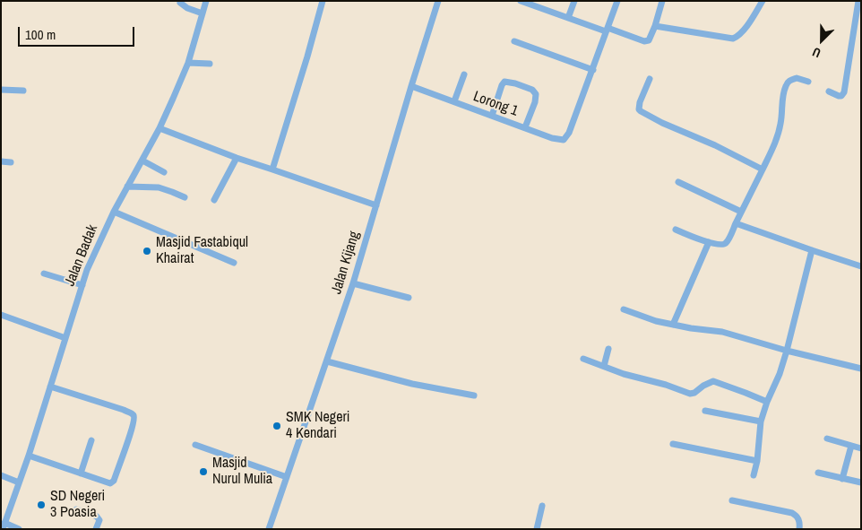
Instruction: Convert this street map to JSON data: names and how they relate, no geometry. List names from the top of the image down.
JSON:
{
  "streets": {
    "street": ["Lorong 1", "Jalan Badak", "Jalan Kijang"]
  },
  "crossings": [
    ["Lorong 1", "Jalan Kijang"]
  ],
  "places": [
    "Masjid Fastabiqul Khairat",
    "SMK Negeri 4 Kendari",
    "Masjid Nurul Mulia",
    "SD Negeri 3 Poasia"
  ],
  "scale_bar": "100 m",
  "north": "bottom left"
}
